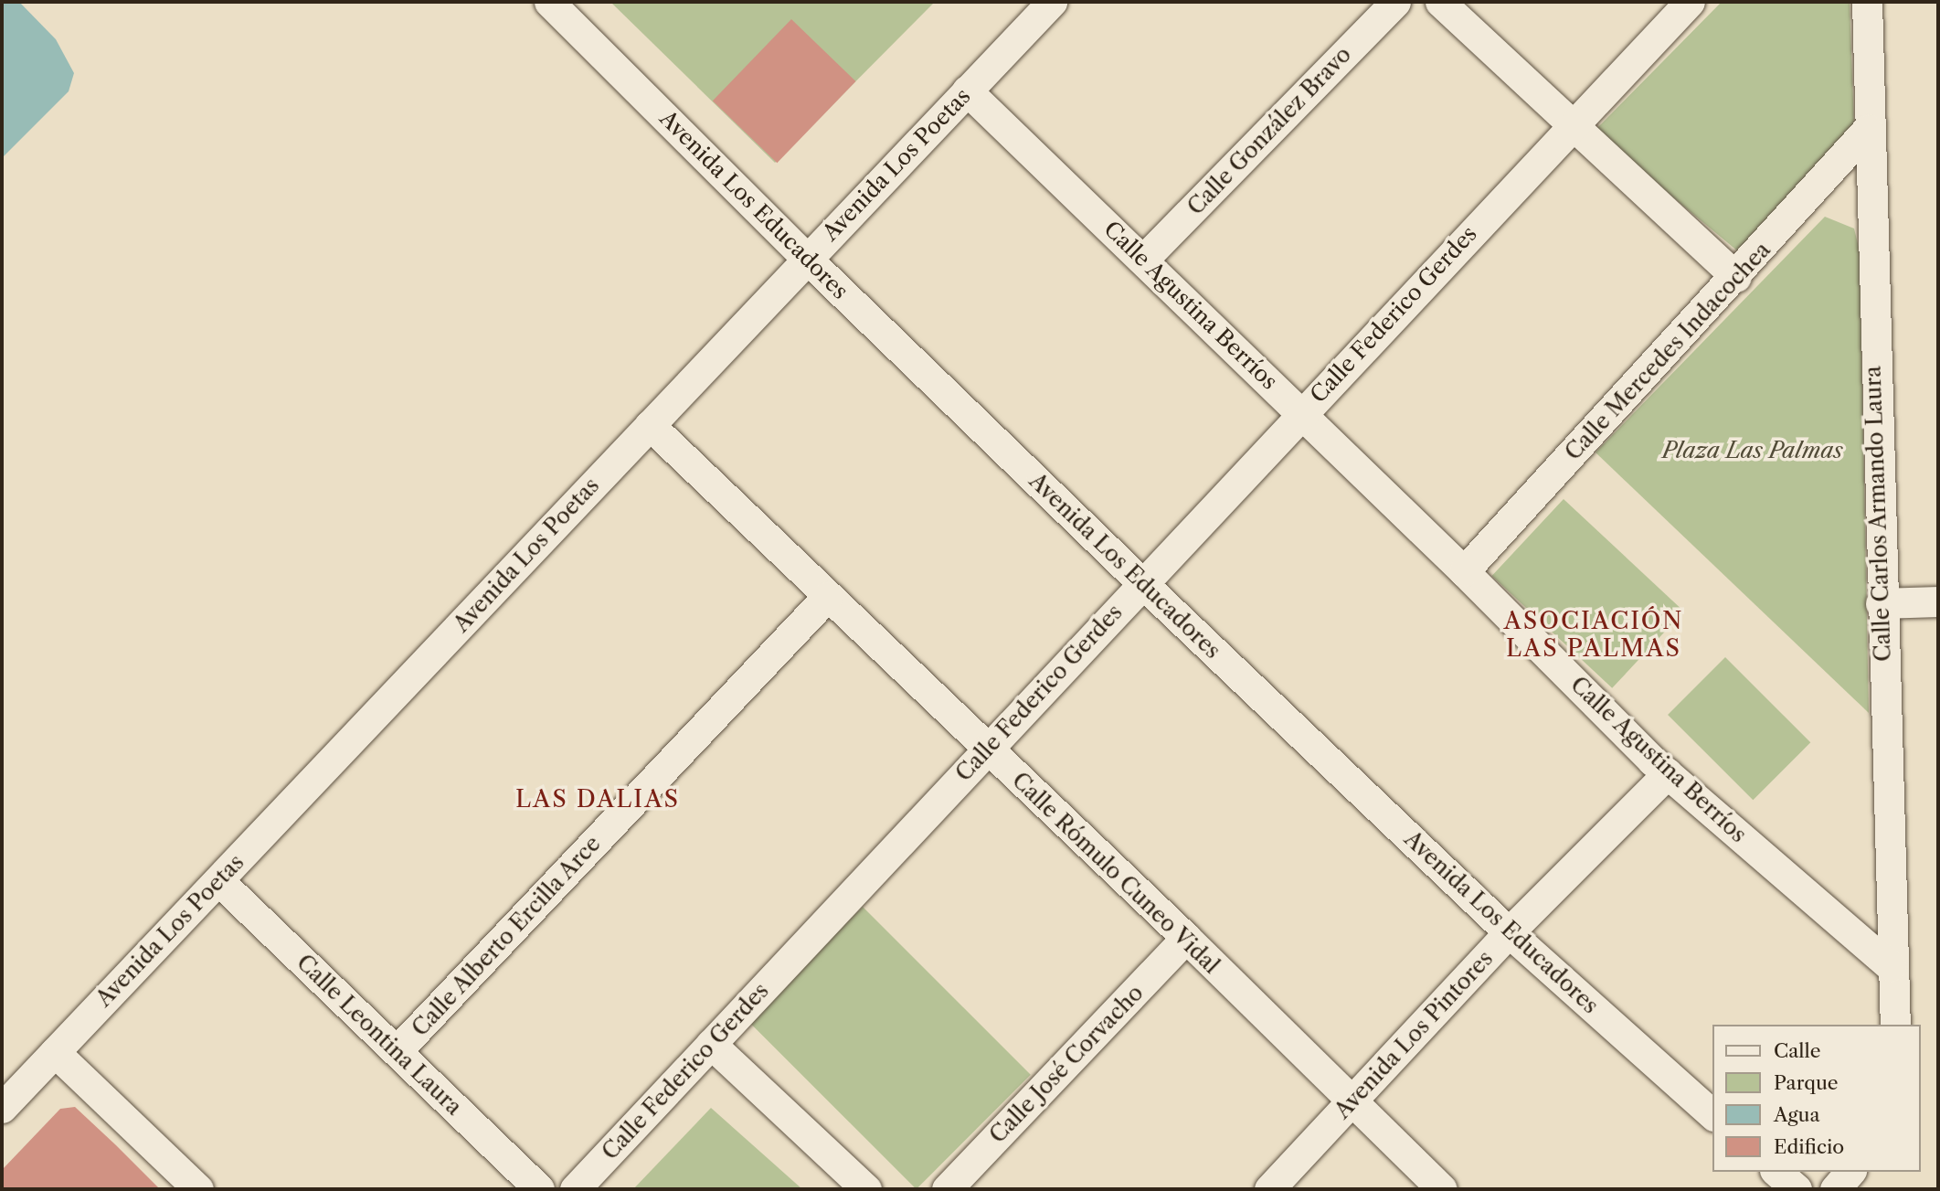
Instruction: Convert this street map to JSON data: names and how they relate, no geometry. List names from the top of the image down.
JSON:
{
  "streets": {
    "street": [
      "Calle González Bravo",
      "Avenida Los Poetas",
      "Avenida Los Educadores",
      "Calle Agustina Berríos",
      "Calle Federico Gerdes",
      "Calle Mercedes Indacochea",
      "Calle Carlos Armando Laura",
      "Calle Rómulo Cuneo Vidal",
      "Calle Alberto Ercilla Arce",
      "Calle Leontina Laura",
      "Avenida Los Pintores",
      "Calle José Corvacho"
    ]
  },
  "crossings": [
    ["Calle González Bravo", "Calle Agustina Berríos"],
    ["Avenida Los Poetas", "Avenida Los Educadores"],
    ["Avenida Los Poetas", "Calle Agustina Berríos"],
    ["Avenida Los Poetas", "Calle Rómulo Cuneo Vidal"],
    ["Avenida Los Poetas", "Calle Leontina Laura"],
    ["Avenida Los Educadores", "Calle Federico Gerdes"],
    ["Avenida Los Educadores", "Avenida Los Pintores"],
    ["Calle Agustina Berríos", "Calle Federico Gerdes"],
    ["Calle Agustina Berríos", "Calle Mercedes Indacochea"],
    ["Calle Agustina Berríos", "Calle Carlos Armando Laura"],
    ["Calle Agustina Berríos", "Avenida Los Pintores"],
    ["Calle Federico Gerdes", "Calle Rómulo Cuneo Vidal"],
    ["Calle Mercedes Indacochea", "Calle Carlos Armando Laura"],
    ["Calle Rómulo Cuneo Vidal", "Calle Alberto Ercilla Arce"],
    ["Calle Rómulo Cuneo Vidal", "Avenida Los Pintores"],
    ["Calle Rómulo Cuneo Vidal", "Calle José Corvacho"],
    ["Calle Alberto Ercilla Arce", "Calle Leontina Laura"]
  ],
  "districts": ["ASOCIACIÓN LAS PALMAS", "LAS DALIAS"],
  "parks": ["Plaza Las Palmas"],
  "legend": [
    "Calle",
    "Parque",
    "Agua",
    "Edificio"
  ]
}
